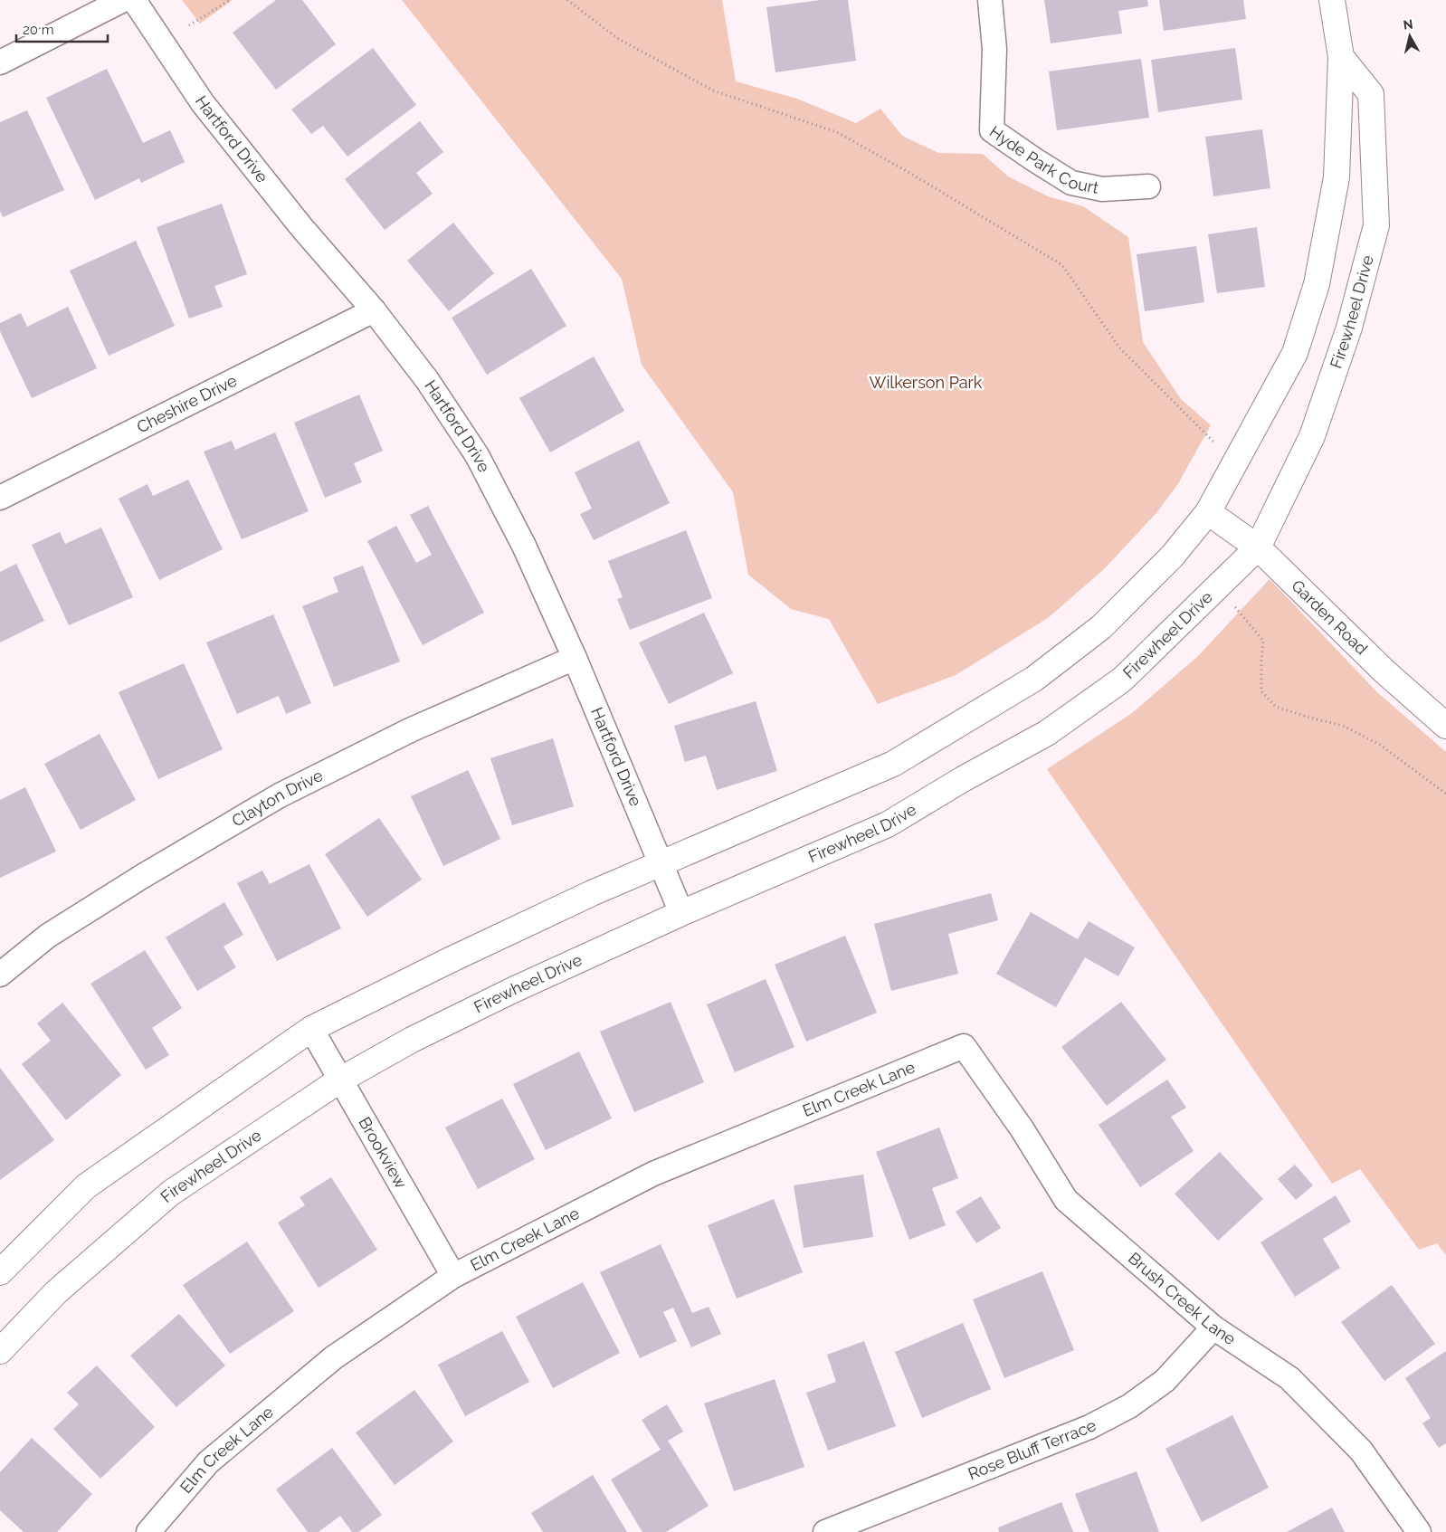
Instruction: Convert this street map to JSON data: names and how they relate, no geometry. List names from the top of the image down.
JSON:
{
  "streets": {
    "street": [
      "Hartford Drive",
      "Hyde Park Court",
      "Firewheel Drive",
      "Cheshire Drive",
      "Garden Road",
      "Clayton Drive",
      "Elm Creek Lane",
      "Brookview",
      "Brush Creek Lane",
      "Rose Bluff Terrace"
    ]
  },
  "crossings": [
    ["Hartford Drive", "Firewheel Drive"],
    ["Hartford Drive", "Cheshire Drive"],
    ["Hartford Drive", "Clayton Drive"],
    ["Firewheel Drive", "Garden Road"],
    ["Firewheel Drive", "Brookview"],
    ["Elm Creek Lane", "Brookview"],
    ["Elm Creek Lane", "Brush Creek Lane"],
    ["Brush Creek Lane", "Rose Bluff Terrace"]
  ],
  "parks": ["Wilkerson Park"],
  "scale_bar": "20 m",
  "north": "top"
}
